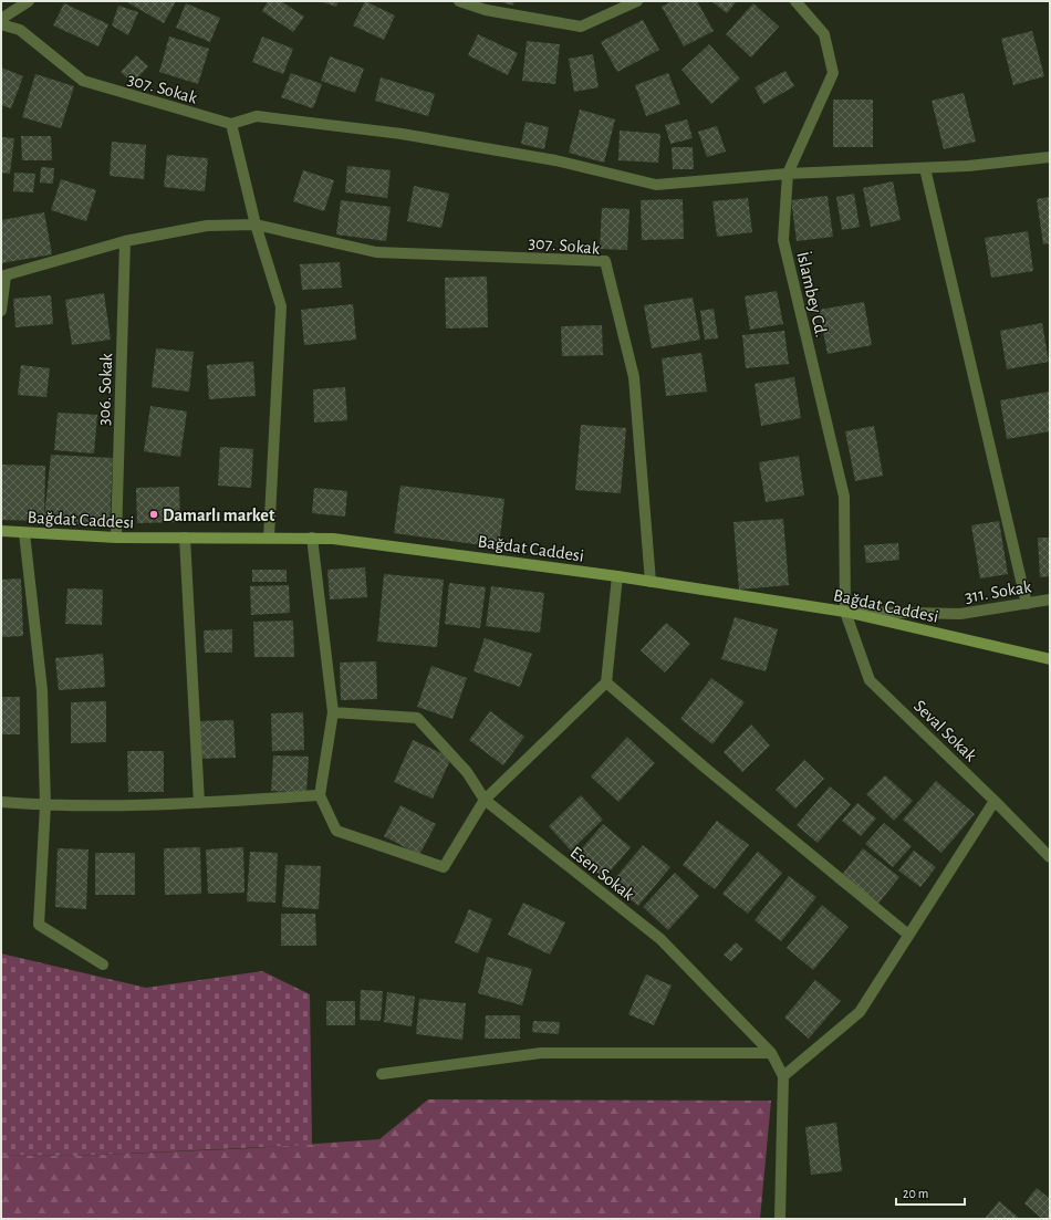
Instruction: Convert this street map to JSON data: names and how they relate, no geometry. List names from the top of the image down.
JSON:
{
  "streets": {
    "main road": ["Bağdat Caddesi"],
    "street": [
      "307. Sokak",
      "İslambey Cd.",
      "306. Sokak",
      "311. Sokak",
      "Seval Sokak",
      "Esen Sokak"
    ]
  },
  "crossings": [
    ["307. Sokak", "306. Sokak"],
    ["307. Sokak", "Bağdat Caddesi"],
    ["İslambey Cd.", "Bağdat Caddesi"],
    ["İslambey Cd.", "311. Sokak"],
    ["İslambey Cd.", "Seval Sokak"],
    ["306. Sokak", "Bağdat Caddesi"],
    ["Bağdat Caddesi", "311. Sokak"],
    ["Bağdat Caddesi", "Seval Sokak"],
    ["311. Sokak", "Seval Sokak"]
  ],
  "places": ["Damarlı market"],
  "scale_bar": "20 m"
}
